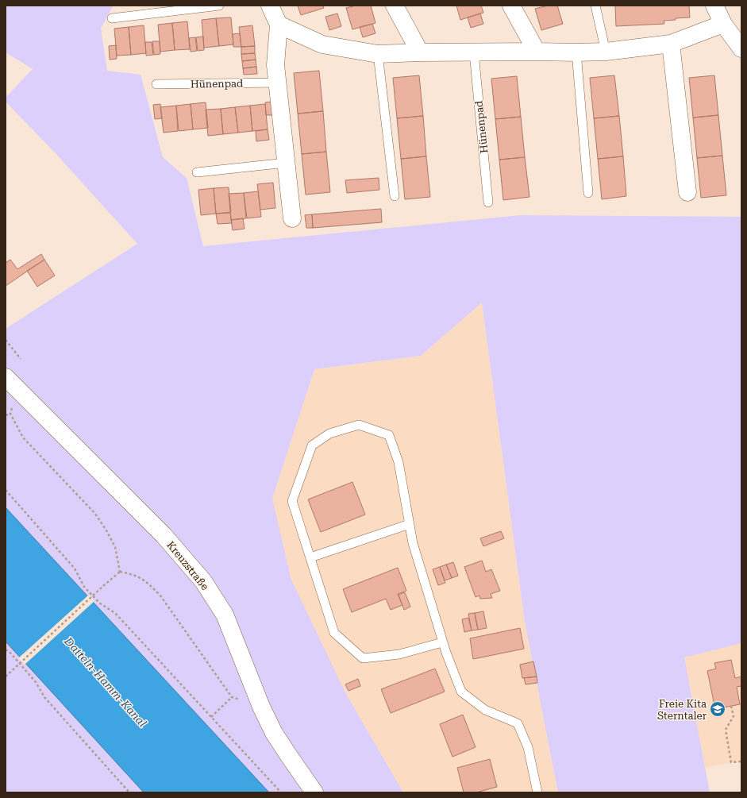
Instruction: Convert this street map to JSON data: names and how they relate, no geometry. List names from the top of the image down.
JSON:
{
  "streets": {
    "street": ["Kreuzstraße"],
    "lane": ["Hünenpad"]
  },
  "water": ["Datteln-Hamm-Kanal"],
  "places": {
    "school or university": ["Freie Kita Sterntaler"]
  }
}
